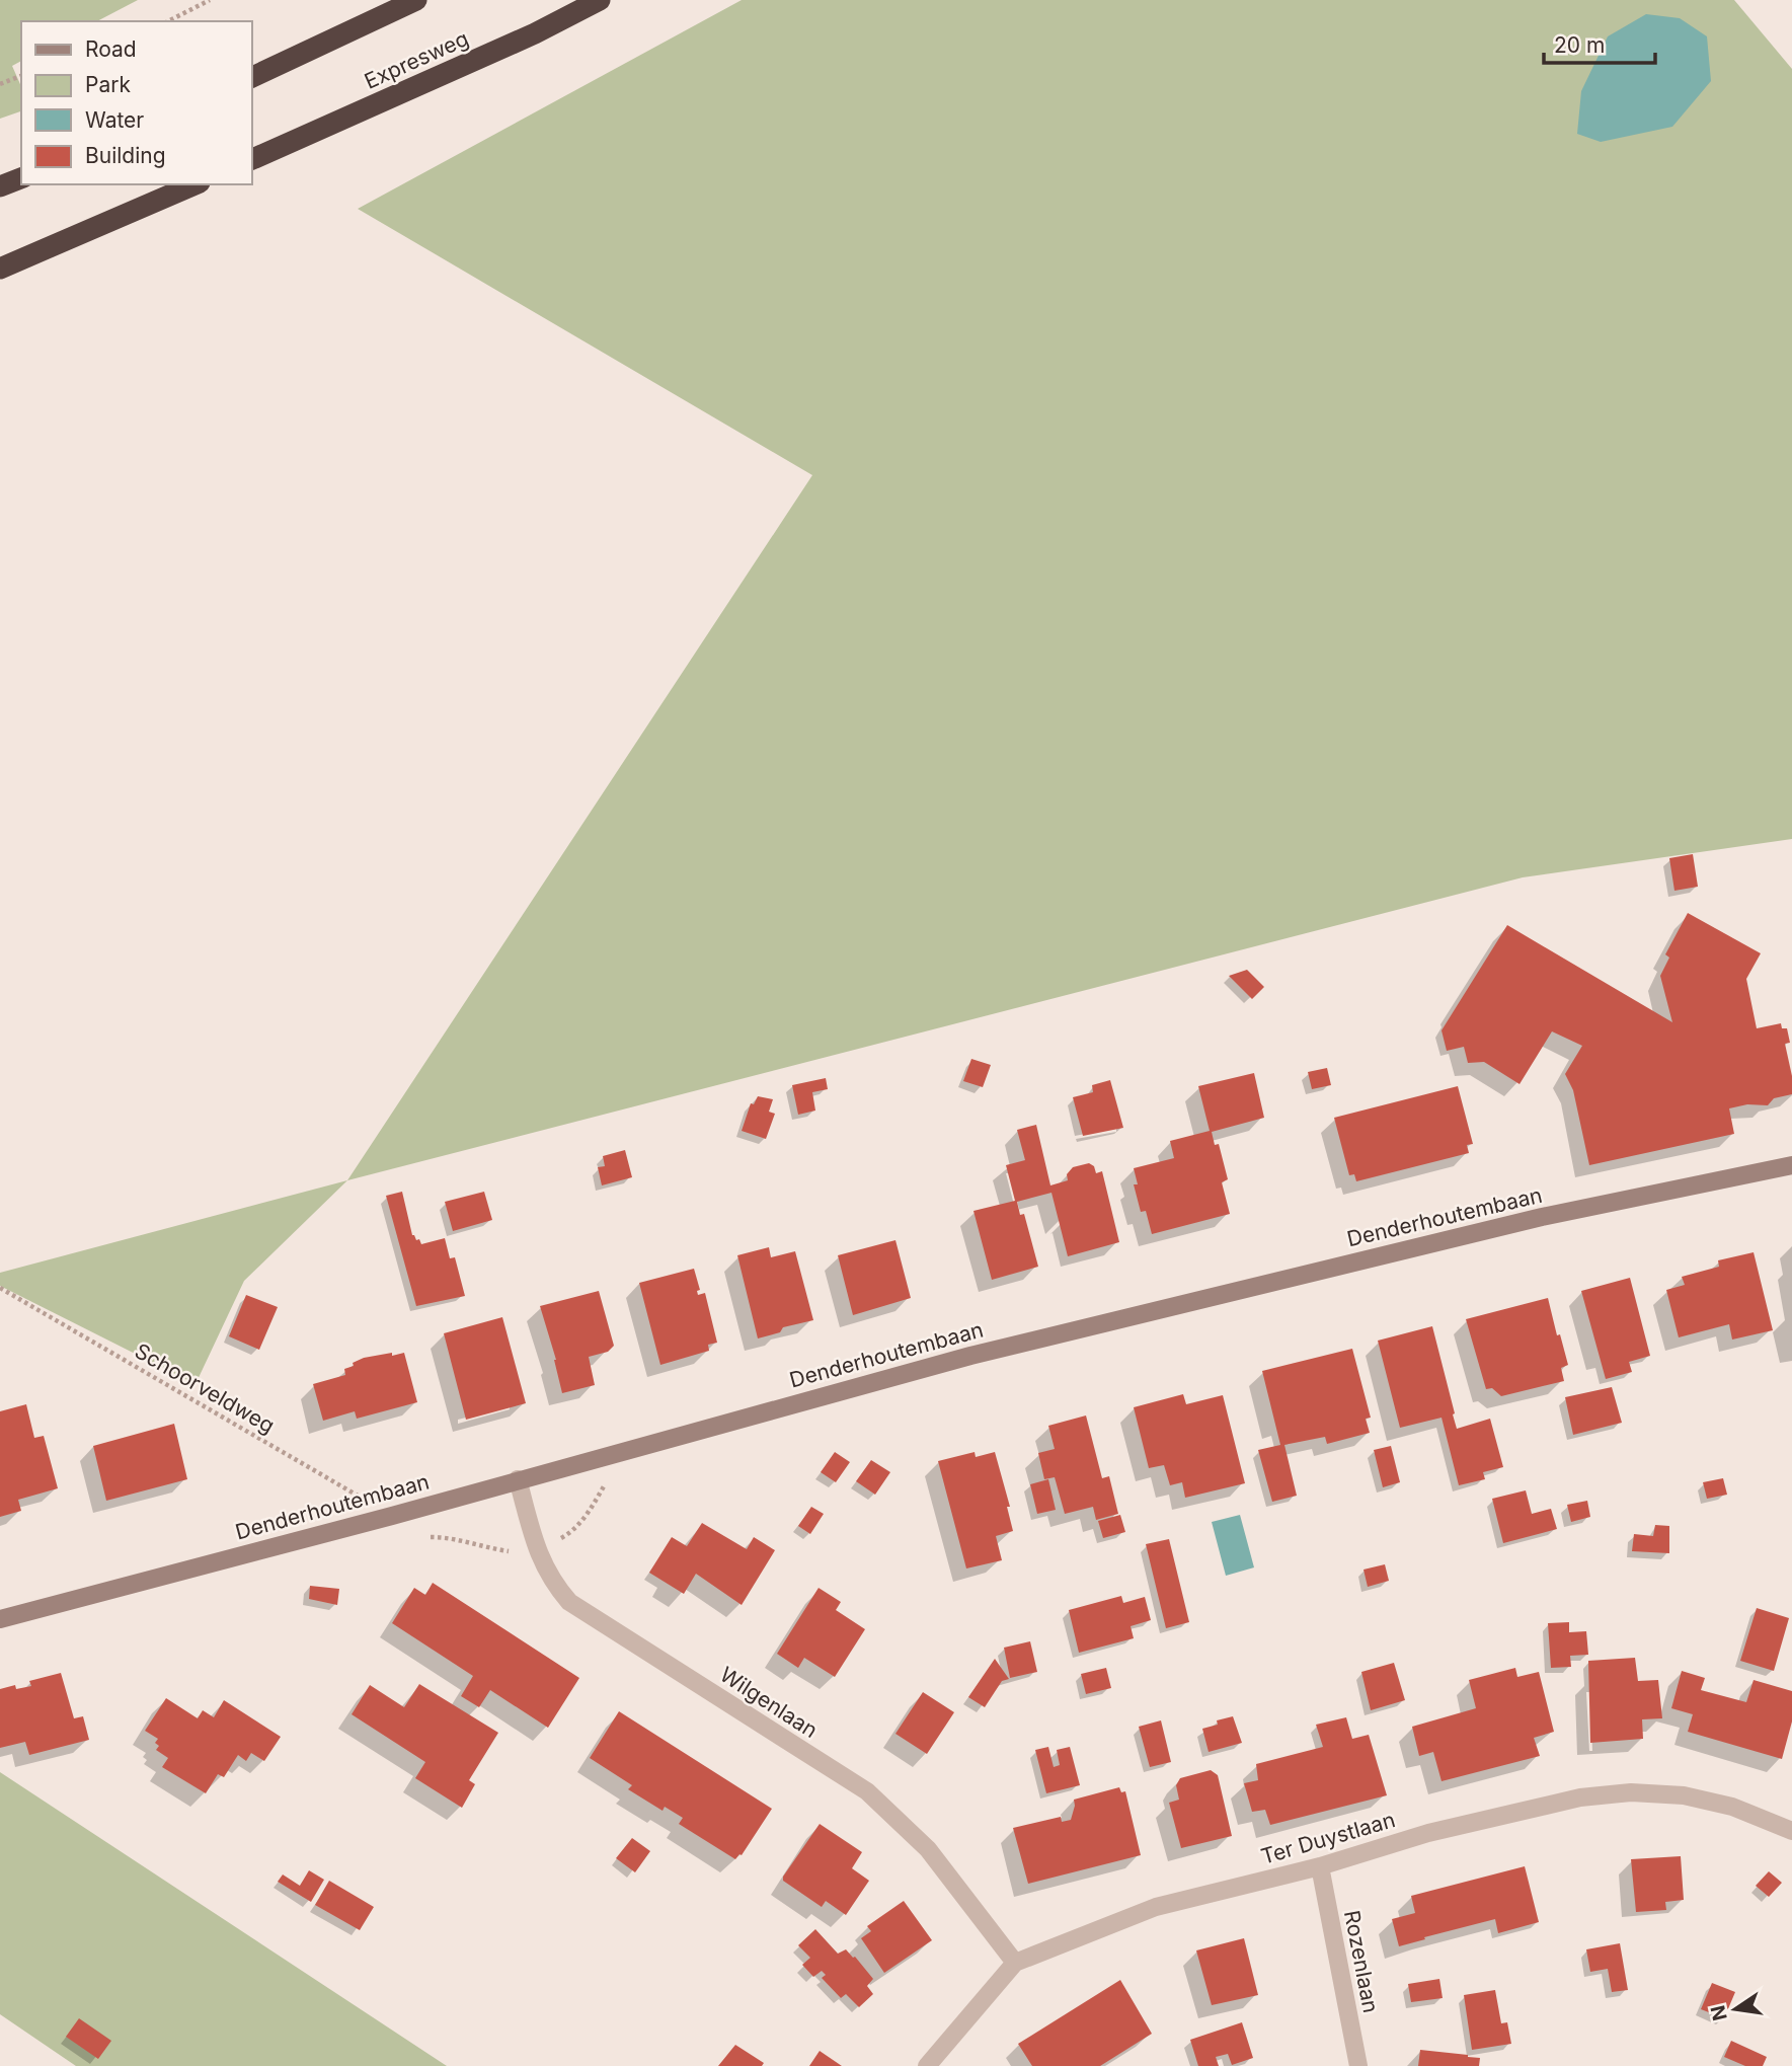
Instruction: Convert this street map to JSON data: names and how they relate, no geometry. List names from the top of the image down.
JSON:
{
  "streets": {
    "highway": ["Expresweg"],
    "street": [
      "Denderhoutembaan",
      "Wilgenlaan",
      "Ter Duystlaan",
      "Rozenlaan"
    ],
    "path": ["Schoorveldweg"]
  },
  "crossings": [
    ["Denderhoutembaan", "Schoorveldweg"],
    ["Denderhoutembaan", "Wilgenlaan"],
    ["Wilgenlaan", "Ter Duystlaan"],
    ["Ter Duystlaan", "Rozenlaan"]
  ],
  "legend": [
    "Road",
    "Park",
    "Water",
    "Building"
  ],
  "scale_bar": "20 m",
  "north": "left"
}
